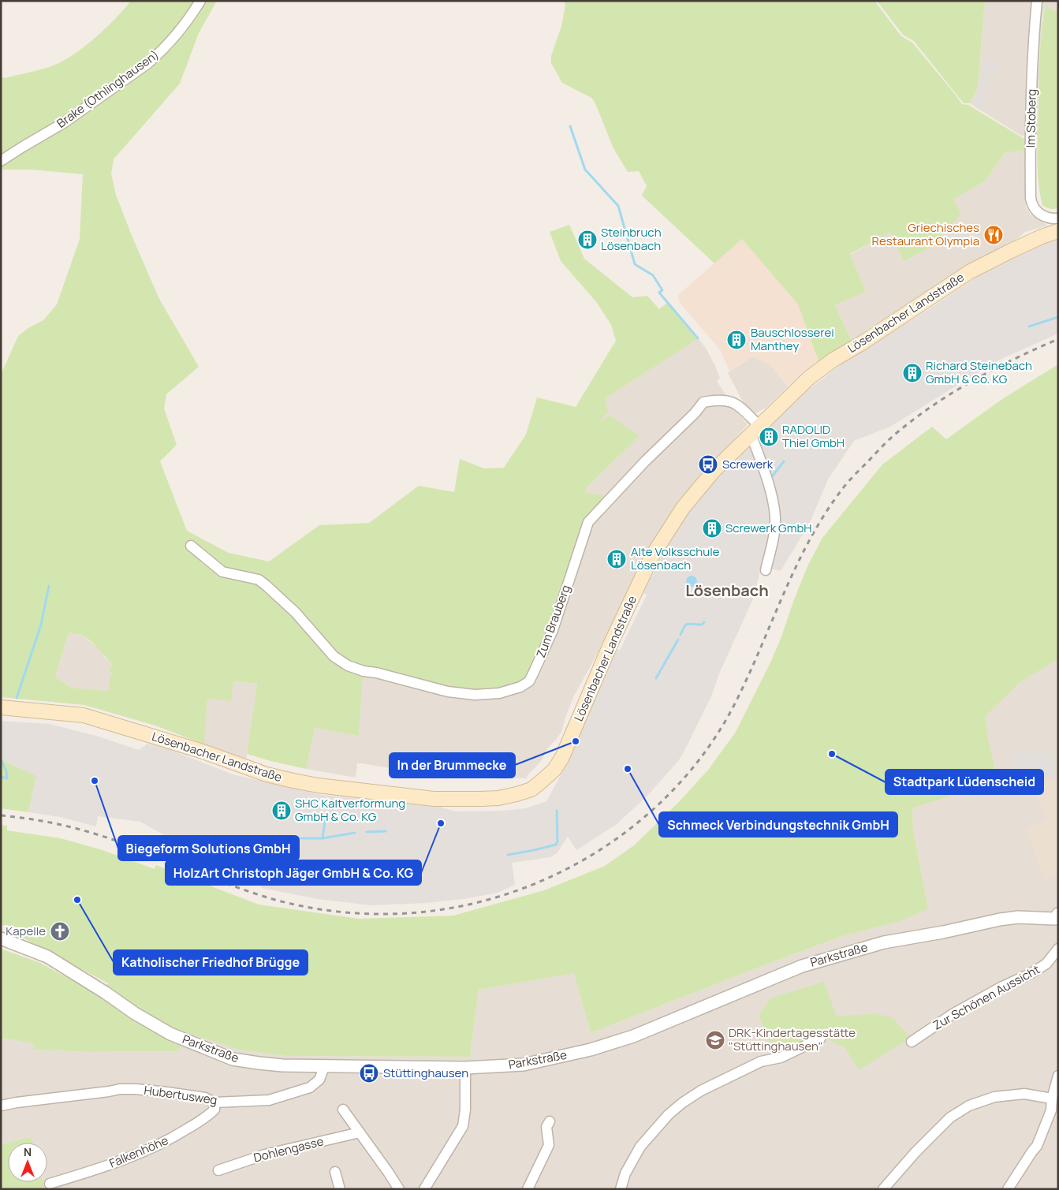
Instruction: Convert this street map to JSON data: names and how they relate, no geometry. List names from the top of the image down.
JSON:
{
  "streets": {
    "main road": ["Lösenbacher Landstraße"],
    "street": [
      "Brake (Othlinghausen)",
      "Im Stoberg",
      "Zum Brauberg",
      "Parkstraße",
      "Zur Schönen Aussicht",
      "Hubertusweg",
      "Dohlengasse",
      "Falkenhöhe"
    ]
  },
  "crossings": [
    ["Lösenbacher Landstraße", "Zum Brauberg"],
    ["Parkstraße", "Hubertusweg"],
    ["Hubertusweg", "Falkenhöhe"]
  ],
  "districts": ["Lösenbach"],
  "places": {
    "restaurant": ["Griechisches Restaurant Olympia"],
    "building": [
      "Steinbruch Lösenbach",
      "Bauschlosserei Manthey",
      "Richard Steinebach GmbH & Co. KG",
      "RADOLID Thiel GmbH",
      "Screwerk GmbH",
      "Alte Volksschule Lösenbach",
      "SHC Kaltverformung GmbH & Co. KG"
    ],
    "bus stop": ["Screwerk", "Stüttinghausen"],
    "other": [
      "In der Brummecke",
      "Stadtpark Lüdenscheid",
      "Schmeck Verbindungstechnik GmbH",
      "Biegeform Solutions GmbH",
      "HolzArt Christoph Jäger GmbH & Co. KG",
      "Katholischer Friedhof Brügge"
    ],
    "church": ["Kapelle"],
    "school or university": ["DRK-Kindertagesstätte \"Stüttinghausen\""]
  },
  "north": "top"
}
